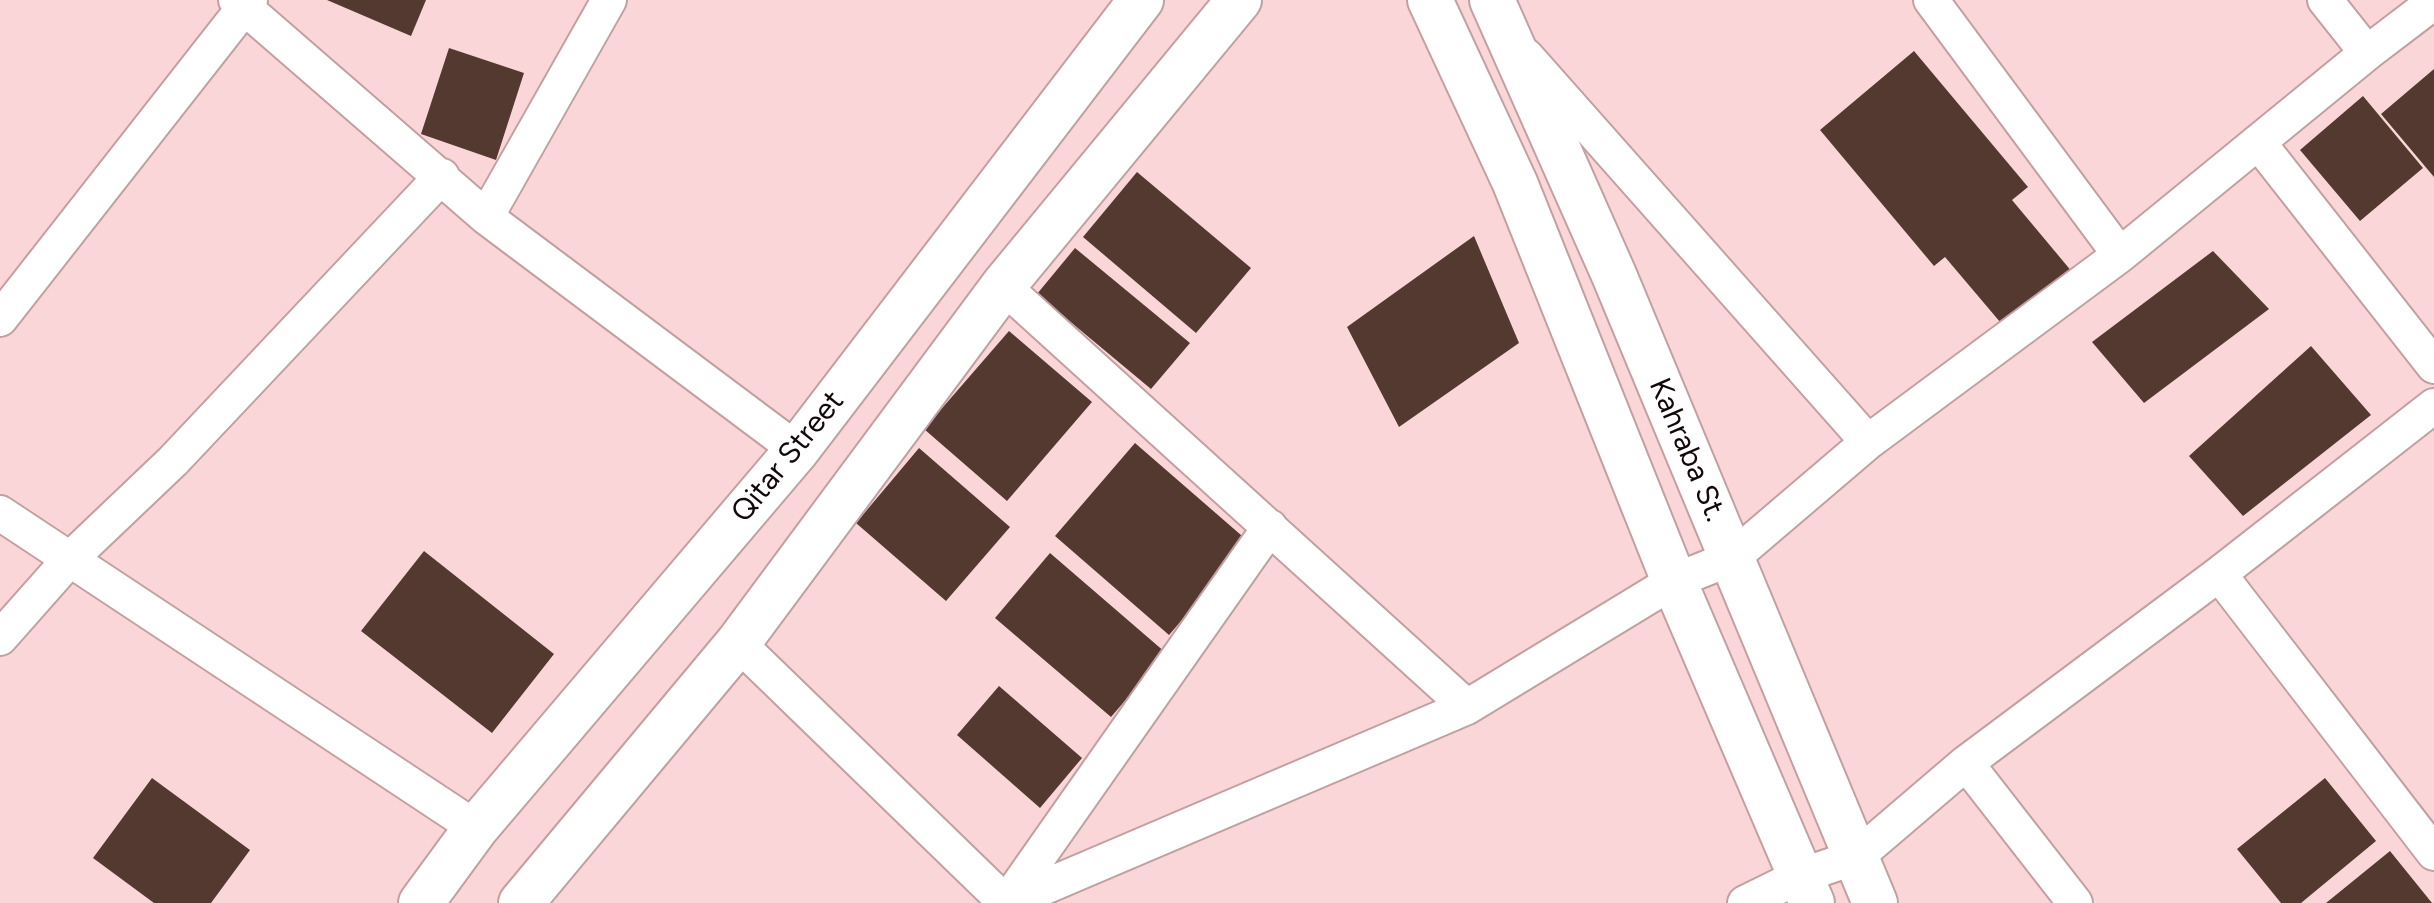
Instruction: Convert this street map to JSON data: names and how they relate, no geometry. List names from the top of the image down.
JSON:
{
  "streets": {
    "main road": ["Kahraba St.", "Qitar Street"]
  }
}
